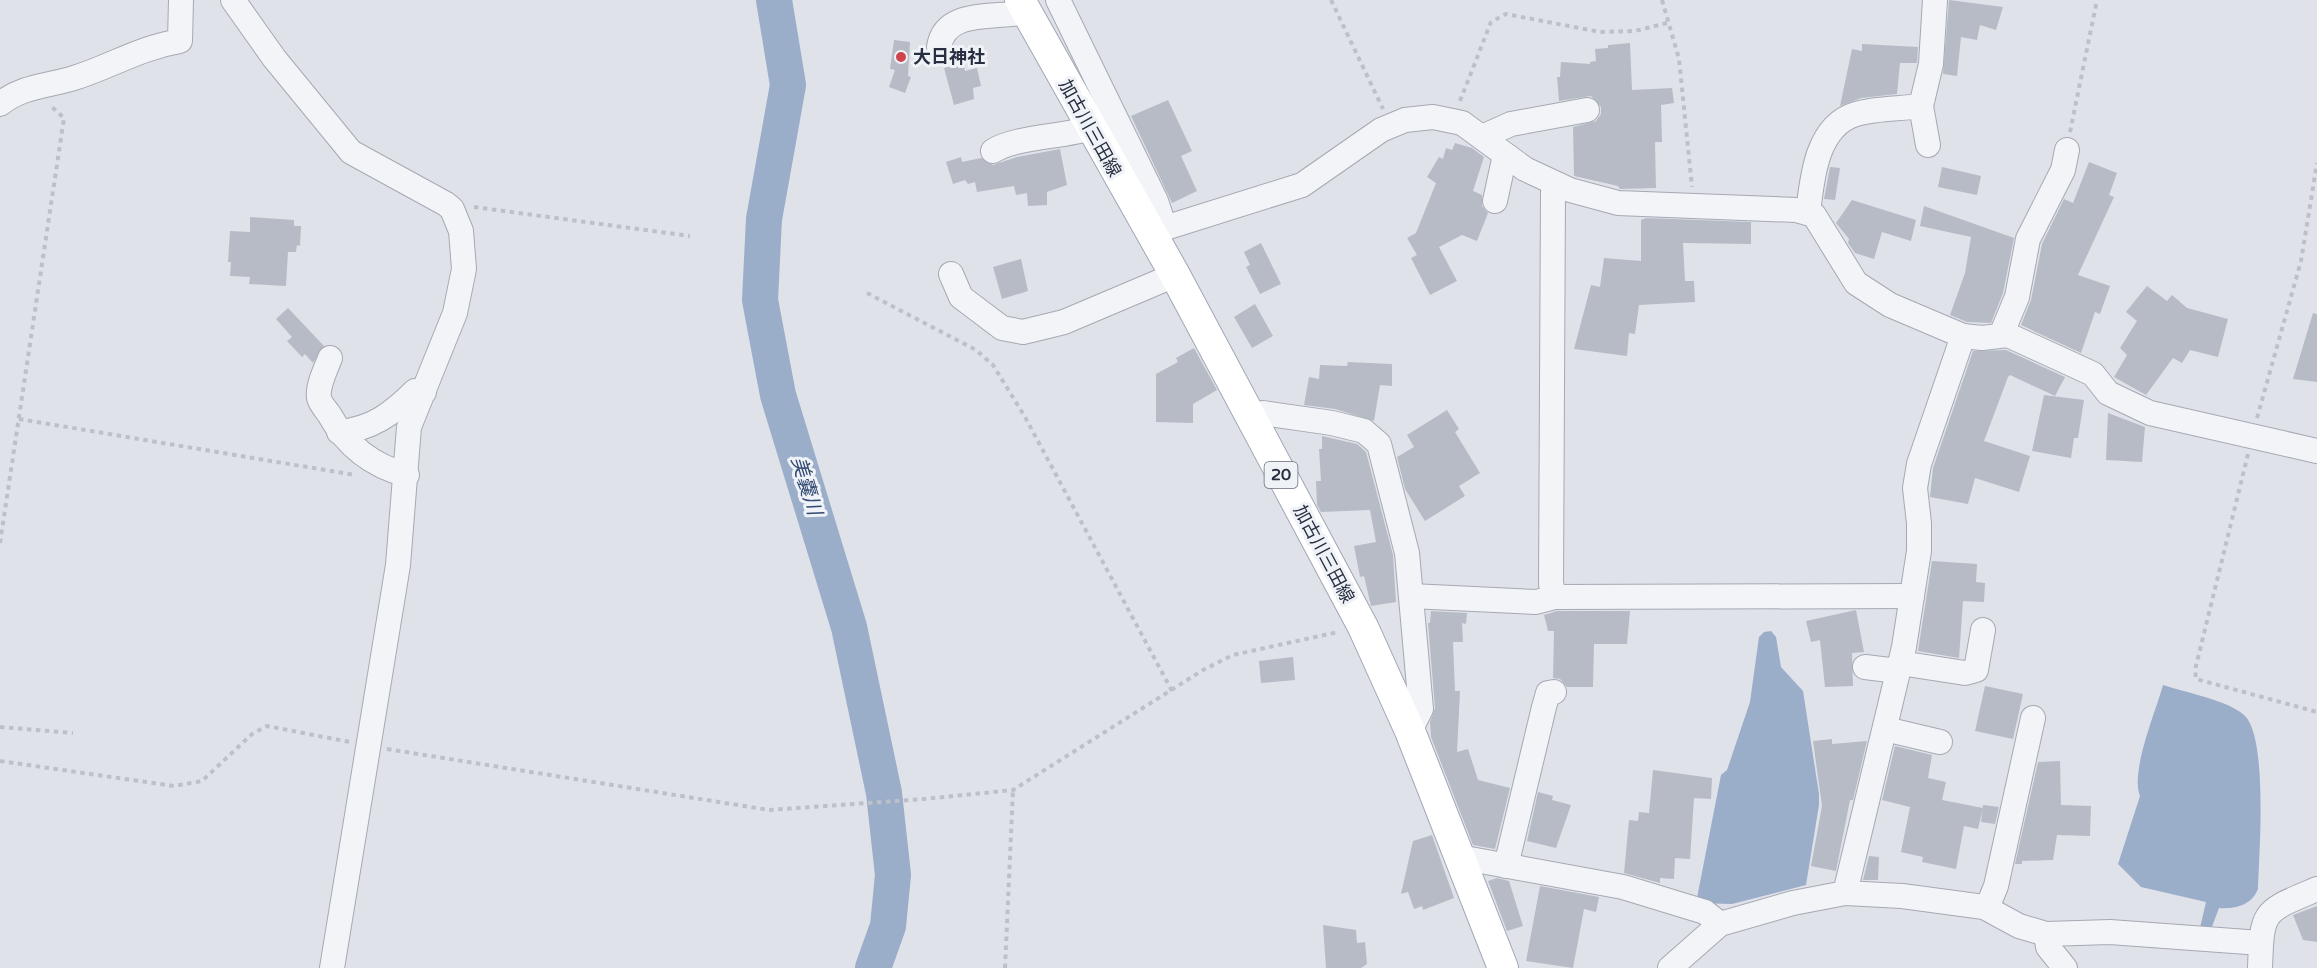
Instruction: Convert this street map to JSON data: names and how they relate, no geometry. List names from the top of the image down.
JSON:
{
  "streets": {
    "main road": ["加古川三田線", "20"]
  },
  "water": ["美嚢川"],
  "places": ["大日神社"]
}
